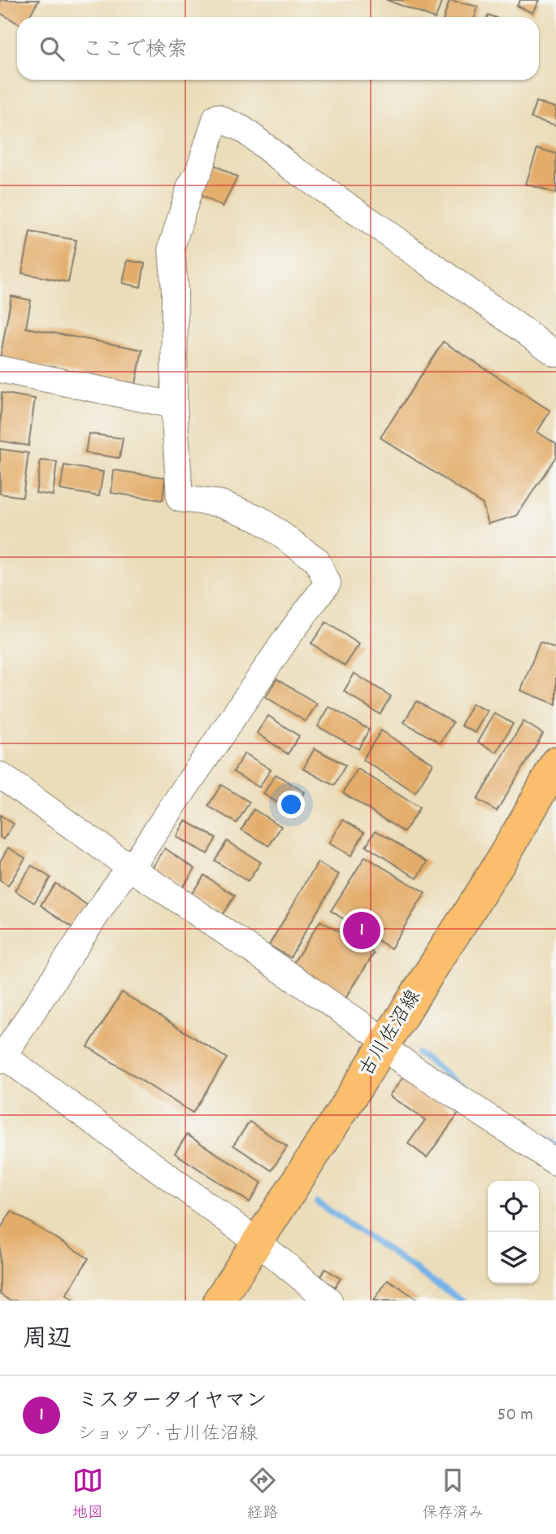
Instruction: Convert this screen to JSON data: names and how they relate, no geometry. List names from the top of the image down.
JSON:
{
  "streets": {
    "main road": ["古川佐沼線"]
  },
  "page": {
    "search": "ここで検索",
    "pins": "1",
    "heading": "周辺",
    "list": [
      {
        "mark": "1",
        "name": "ミスタータイヤマン",
        "note": "ショップ · 古川佐沼線",
        "value": "50 m"
      }
    ],
    "nav": ["地図", "経路", "保存済み"]
  }
}
